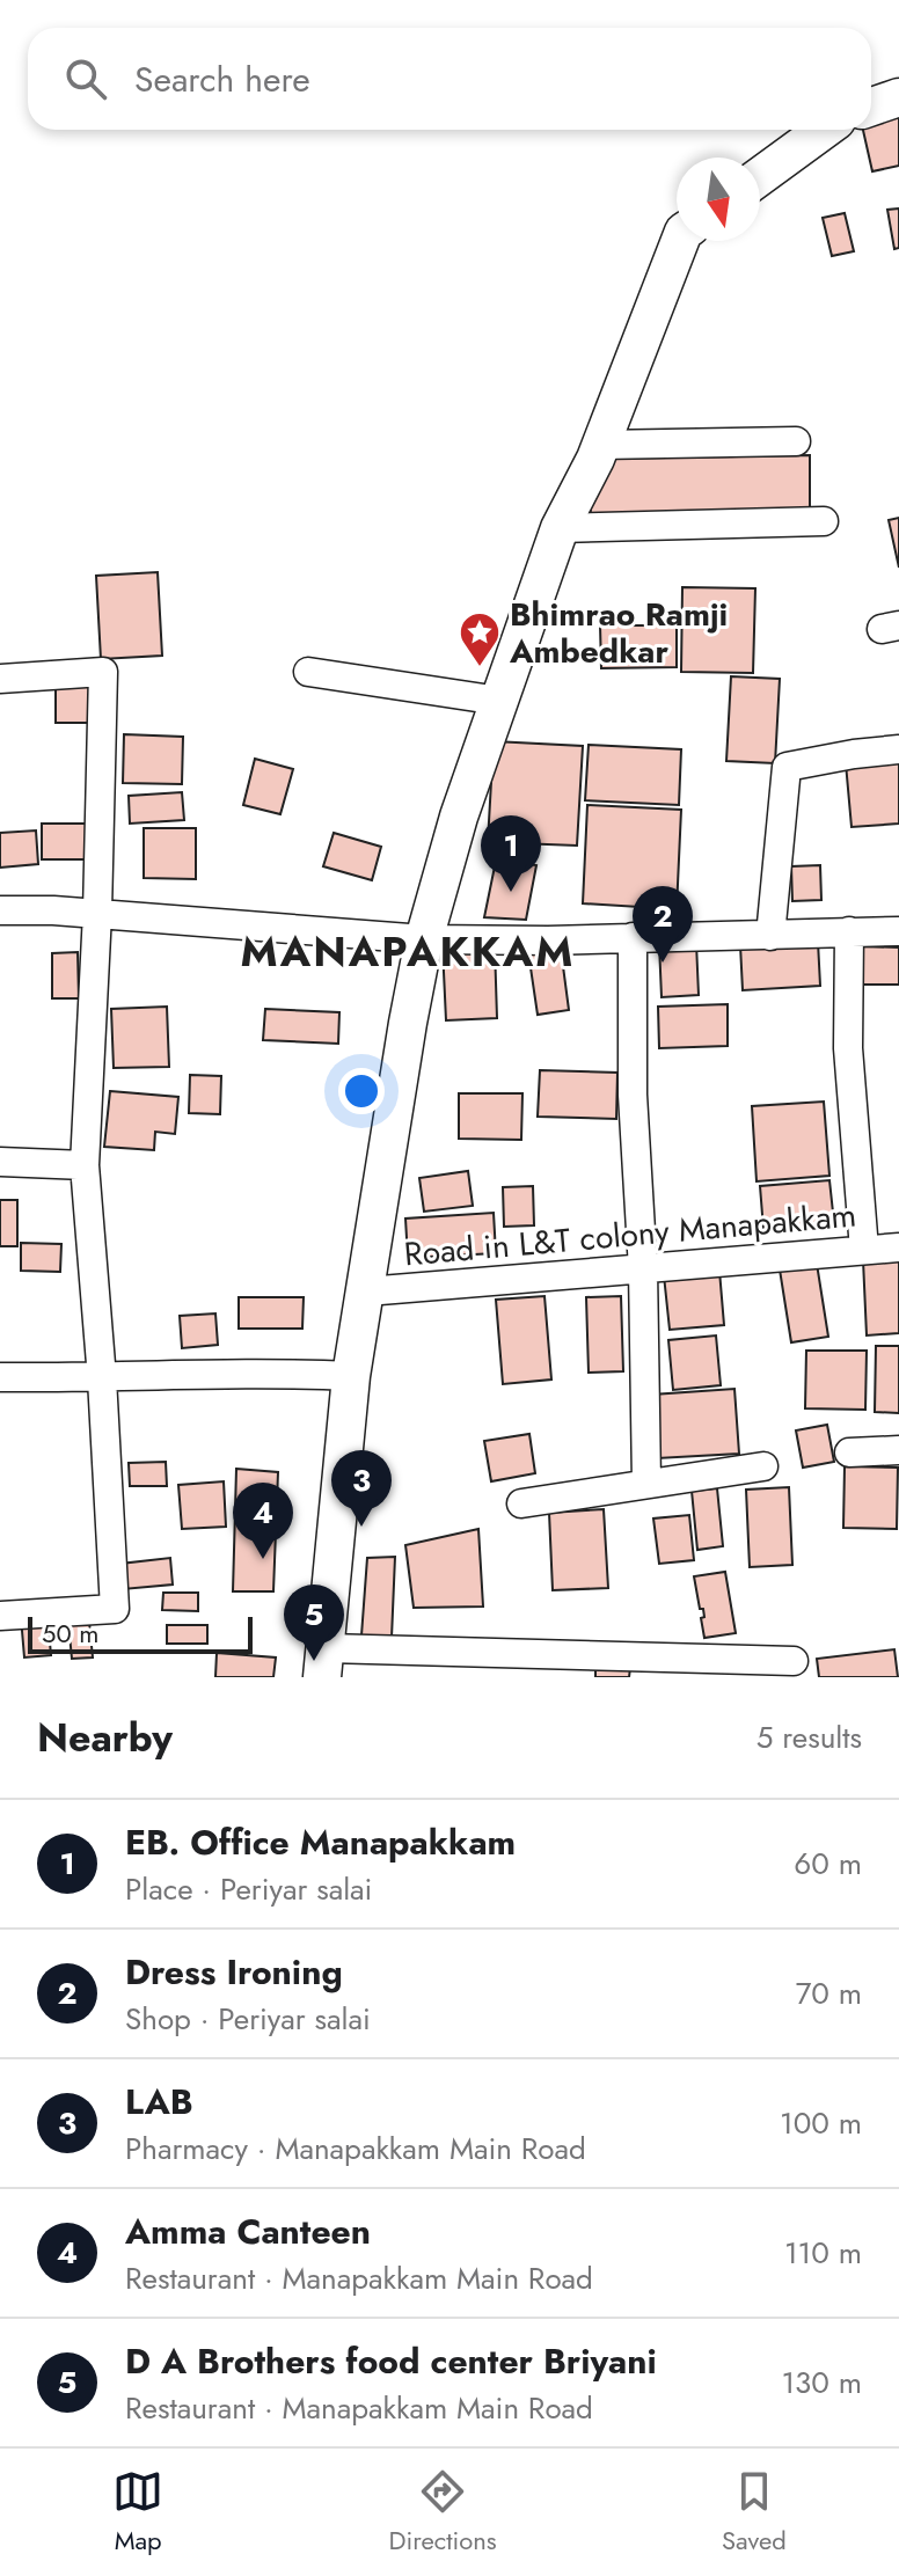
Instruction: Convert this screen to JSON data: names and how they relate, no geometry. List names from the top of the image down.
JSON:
{
  "streets": {
    "street": ["Road in L&T colony Manapakkam"]
  },
  "districts": ["MANAPAKKAM"],
  "places": {
    "place": ["Bhimrao Ramji Ambedkar"]
  },
  "scale_bar": "50 m",
  "north": "bottom",
  "page": {
    "search": "Search here",
    "pins": [
      "1",
      "2",
      "3",
      "4",
      "5"
    ],
    "scale": "50 m",
    "heading": ["Nearby", "5 results"],
    "list": [
      {
        "mark": "1",
        "name": "EB. Office Manapakkam",
        "note": "Place · Periyar salai",
        "value": "60 m"
      },
      {
        "mark": "2",
        "name": "Dress Ironing",
        "note": "Shop · Periyar salai",
        "value": "70 m"
      },
      {
        "mark": "3",
        "name": "LAB",
        "note": "Pharmacy · Manapakkam Main Road",
        "value": "100 m"
      },
      {
        "mark": "4",
        "name": "Amma Canteen",
        "note": "Restaurant · Manapakkam Main Road",
        "value": "110 m"
      },
      {
        "mark": "5",
        "name": "D A Brothers food center Briyani",
        "note": "Restaurant · Manapakkam Main Road",
        "value": "130 m"
      }
    ],
    "nav": ["Map", "Directions", "Saved"]
  }
}
